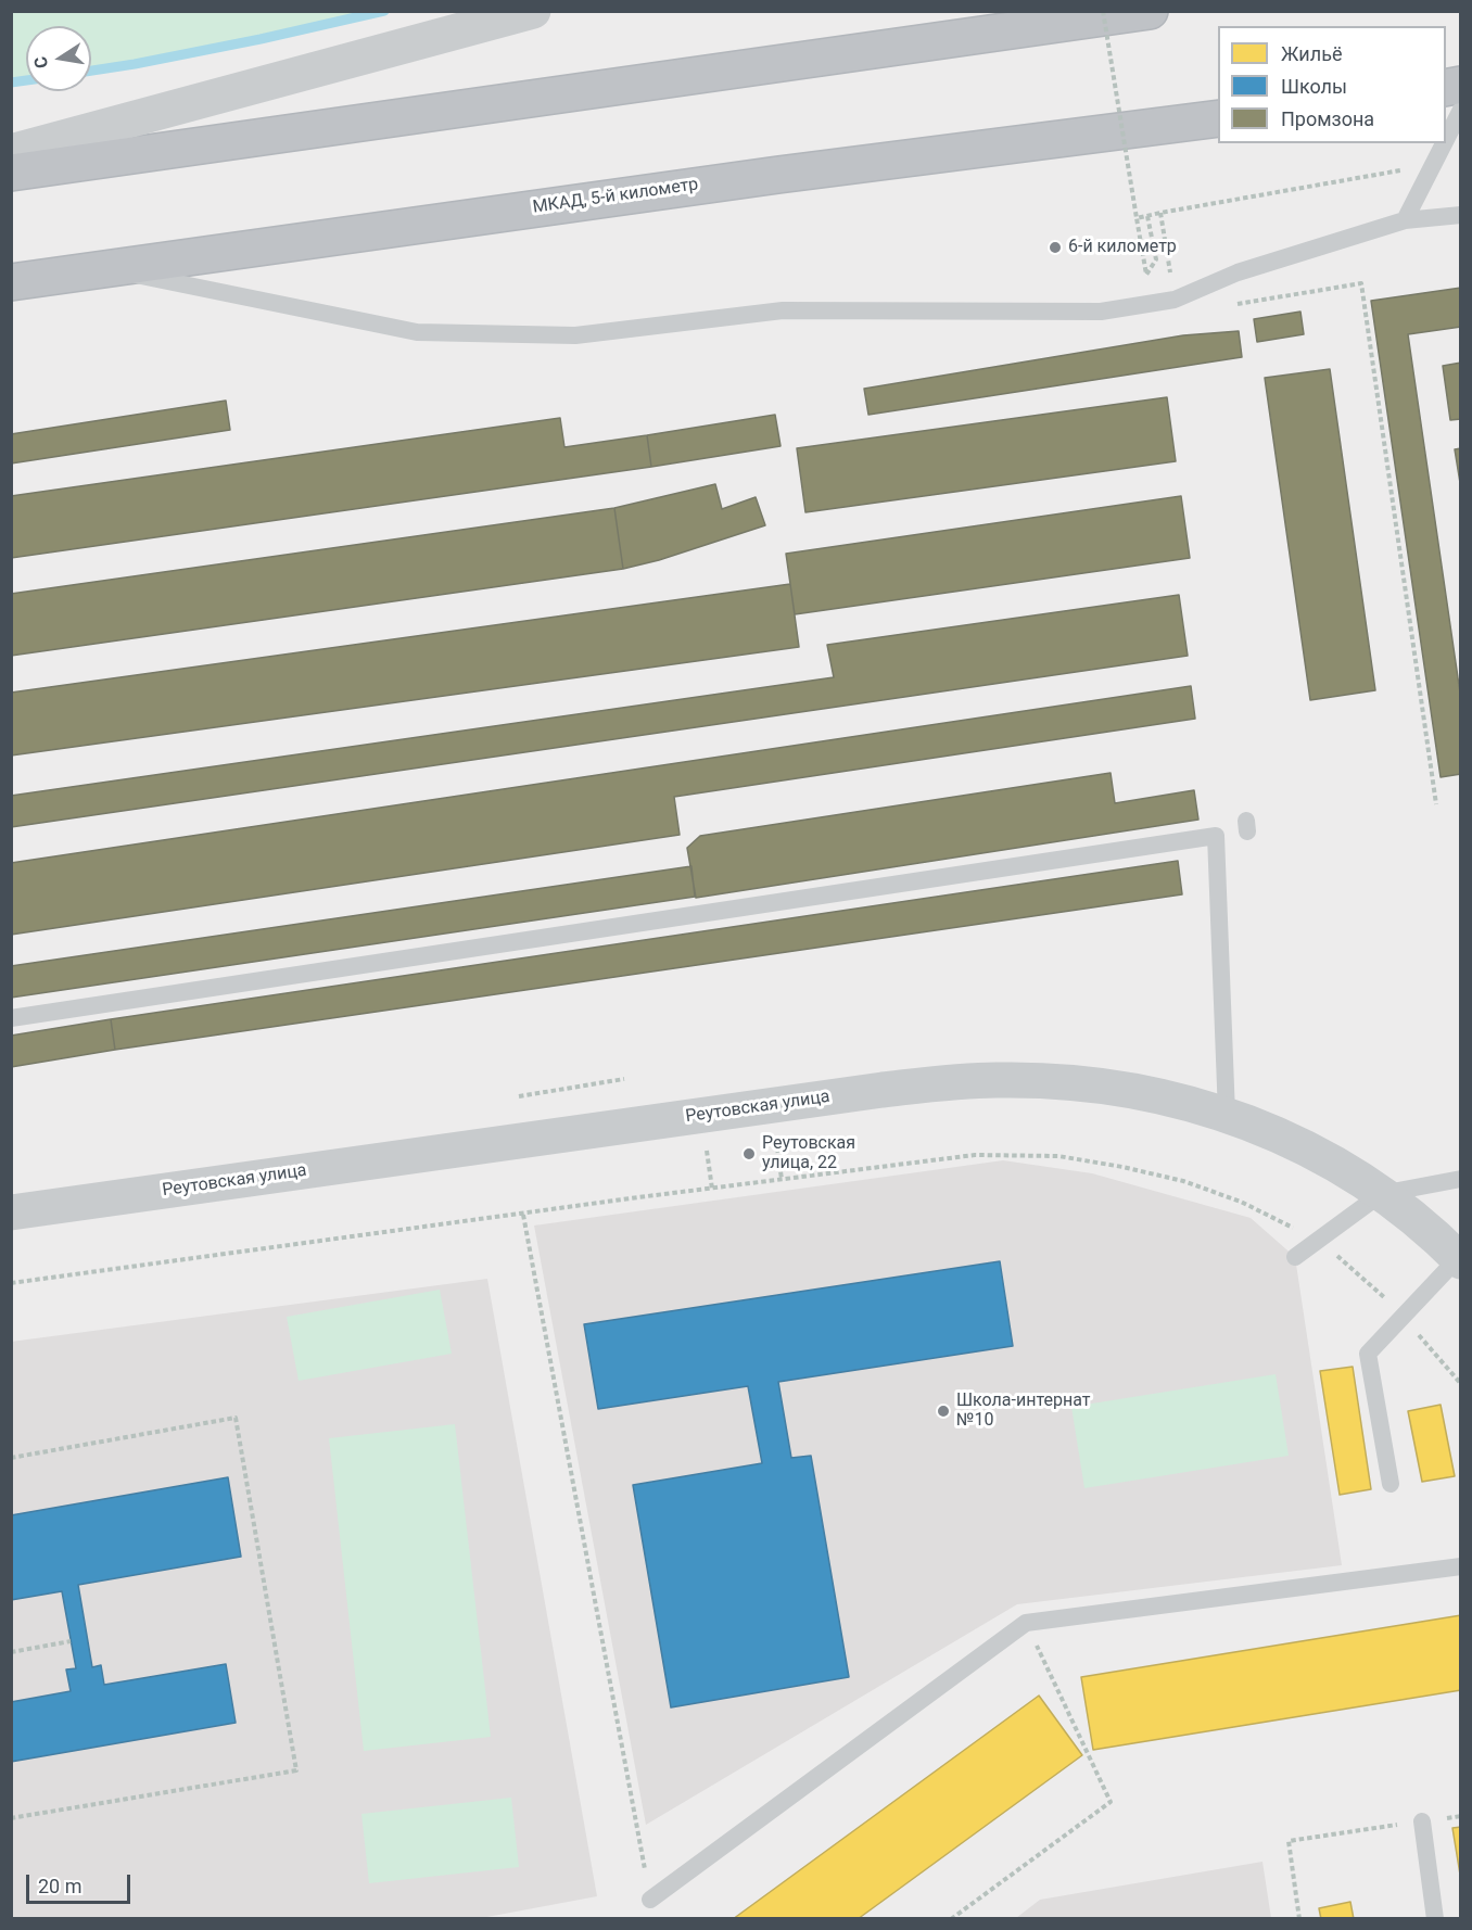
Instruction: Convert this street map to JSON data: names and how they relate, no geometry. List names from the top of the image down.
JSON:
{
  "streets": {
    "highway": ["МКАД, 5-й километр"],
    "street": ["Реутовская улица"]
  },
  "places": ["6-й километр", "Реутовская улица, 22", "Школа-интернат №10"],
  "legend": ["Жильё", "Школы", "Промзона"],
  "scale_bar": "20 m",
  "north": "left"
}
